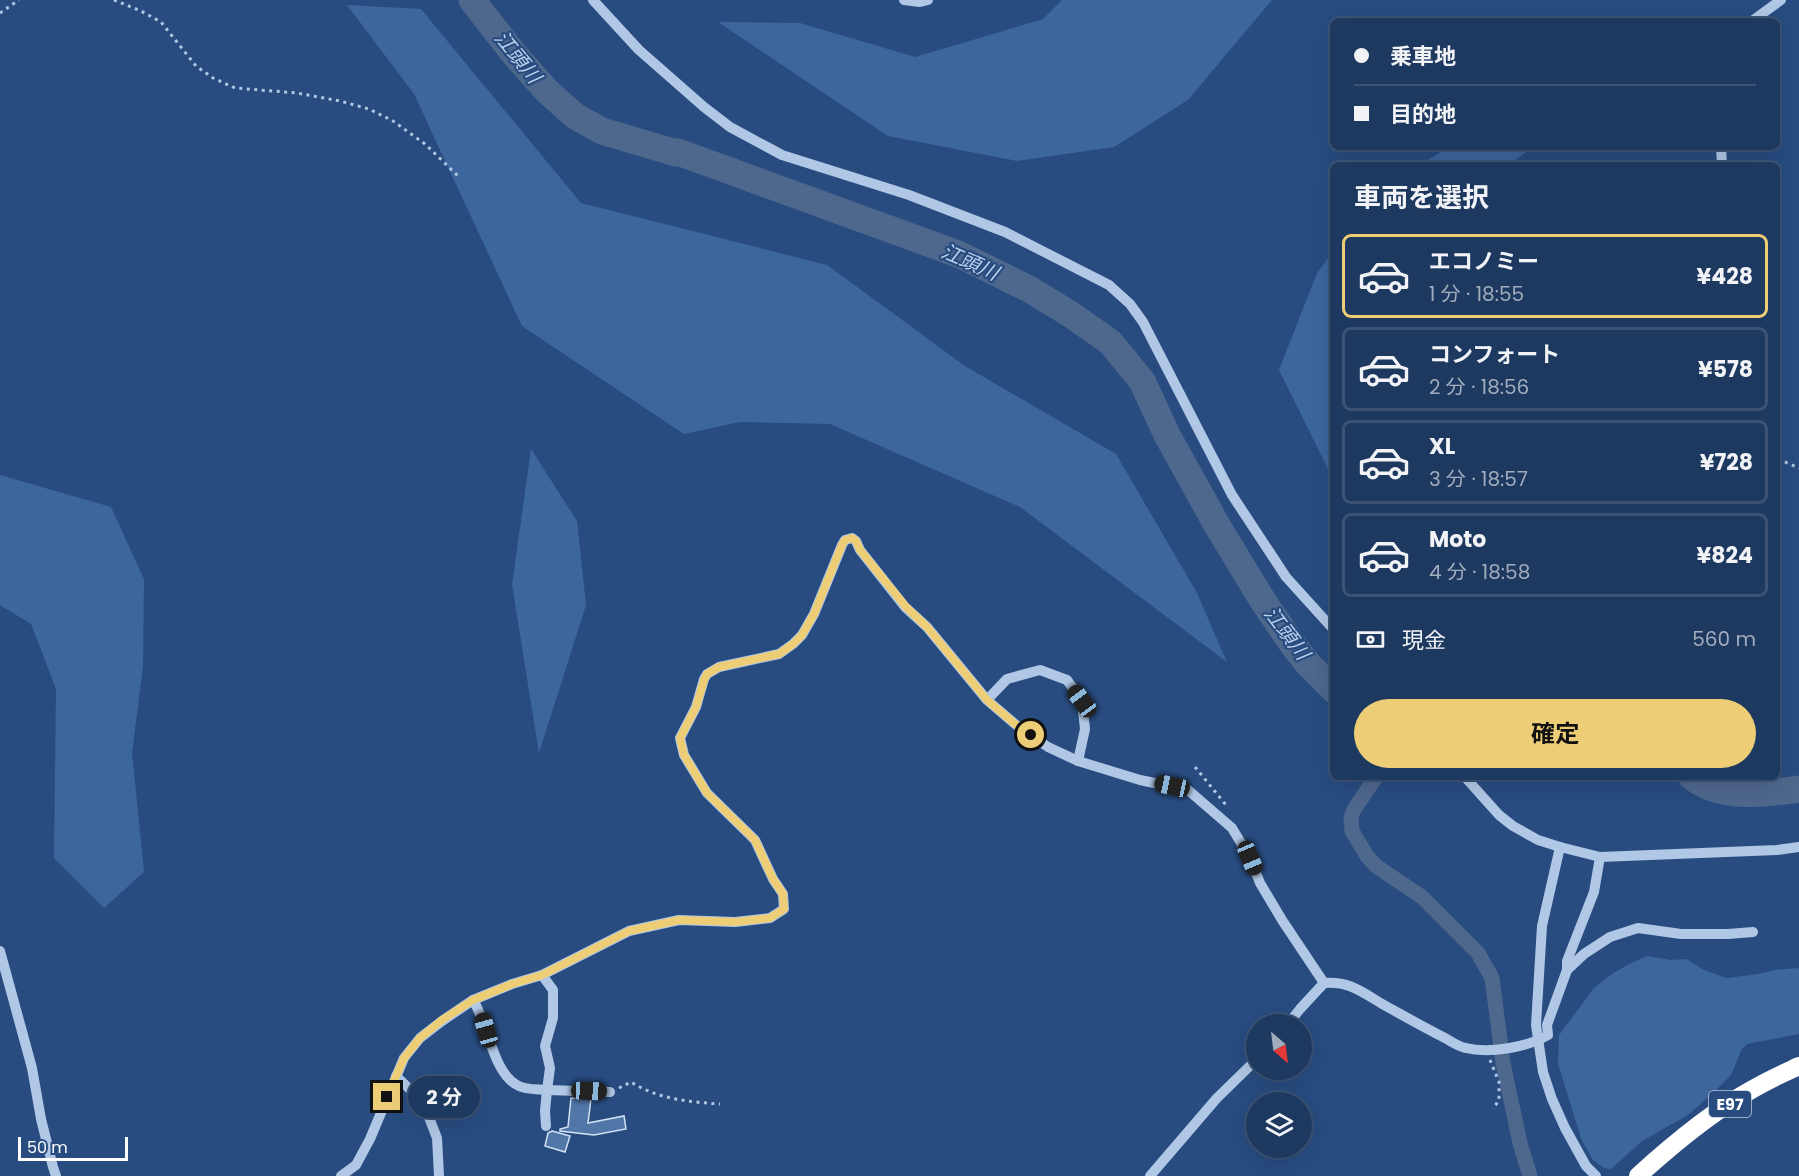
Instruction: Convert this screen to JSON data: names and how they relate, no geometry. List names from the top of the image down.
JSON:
{
  "streets": {
    "highway": ["E97"]
  },
  "water": ["江頭川"],
  "scale_bar": "50 m",
  "north": "bottom right",
  "page": {
    "banner": ["乗車地", "目的地"],
    "heading": "車両を選択",
    "list": [
      {
        "name": "エコノミー",
        "note": "1 分 · 18:55",
        "value": "¥428"
      },
      {
        "name": "コンフォート",
        "note": "2 分 · 18:56",
        "value": "¥578"
      },
      {
        "name": "XL",
        "note": "3 分 · 18:57",
        "value": "¥728"
      },
      {
        "name": "Moto",
        "note": "4 分 · 18:58",
        "value": "¥824"
      }
    ],
    "pay": ["現金", "560 m"],
    "buttons": "確定",
    "bubble": "2 分",
    "scale": "50 m"
  }
}
